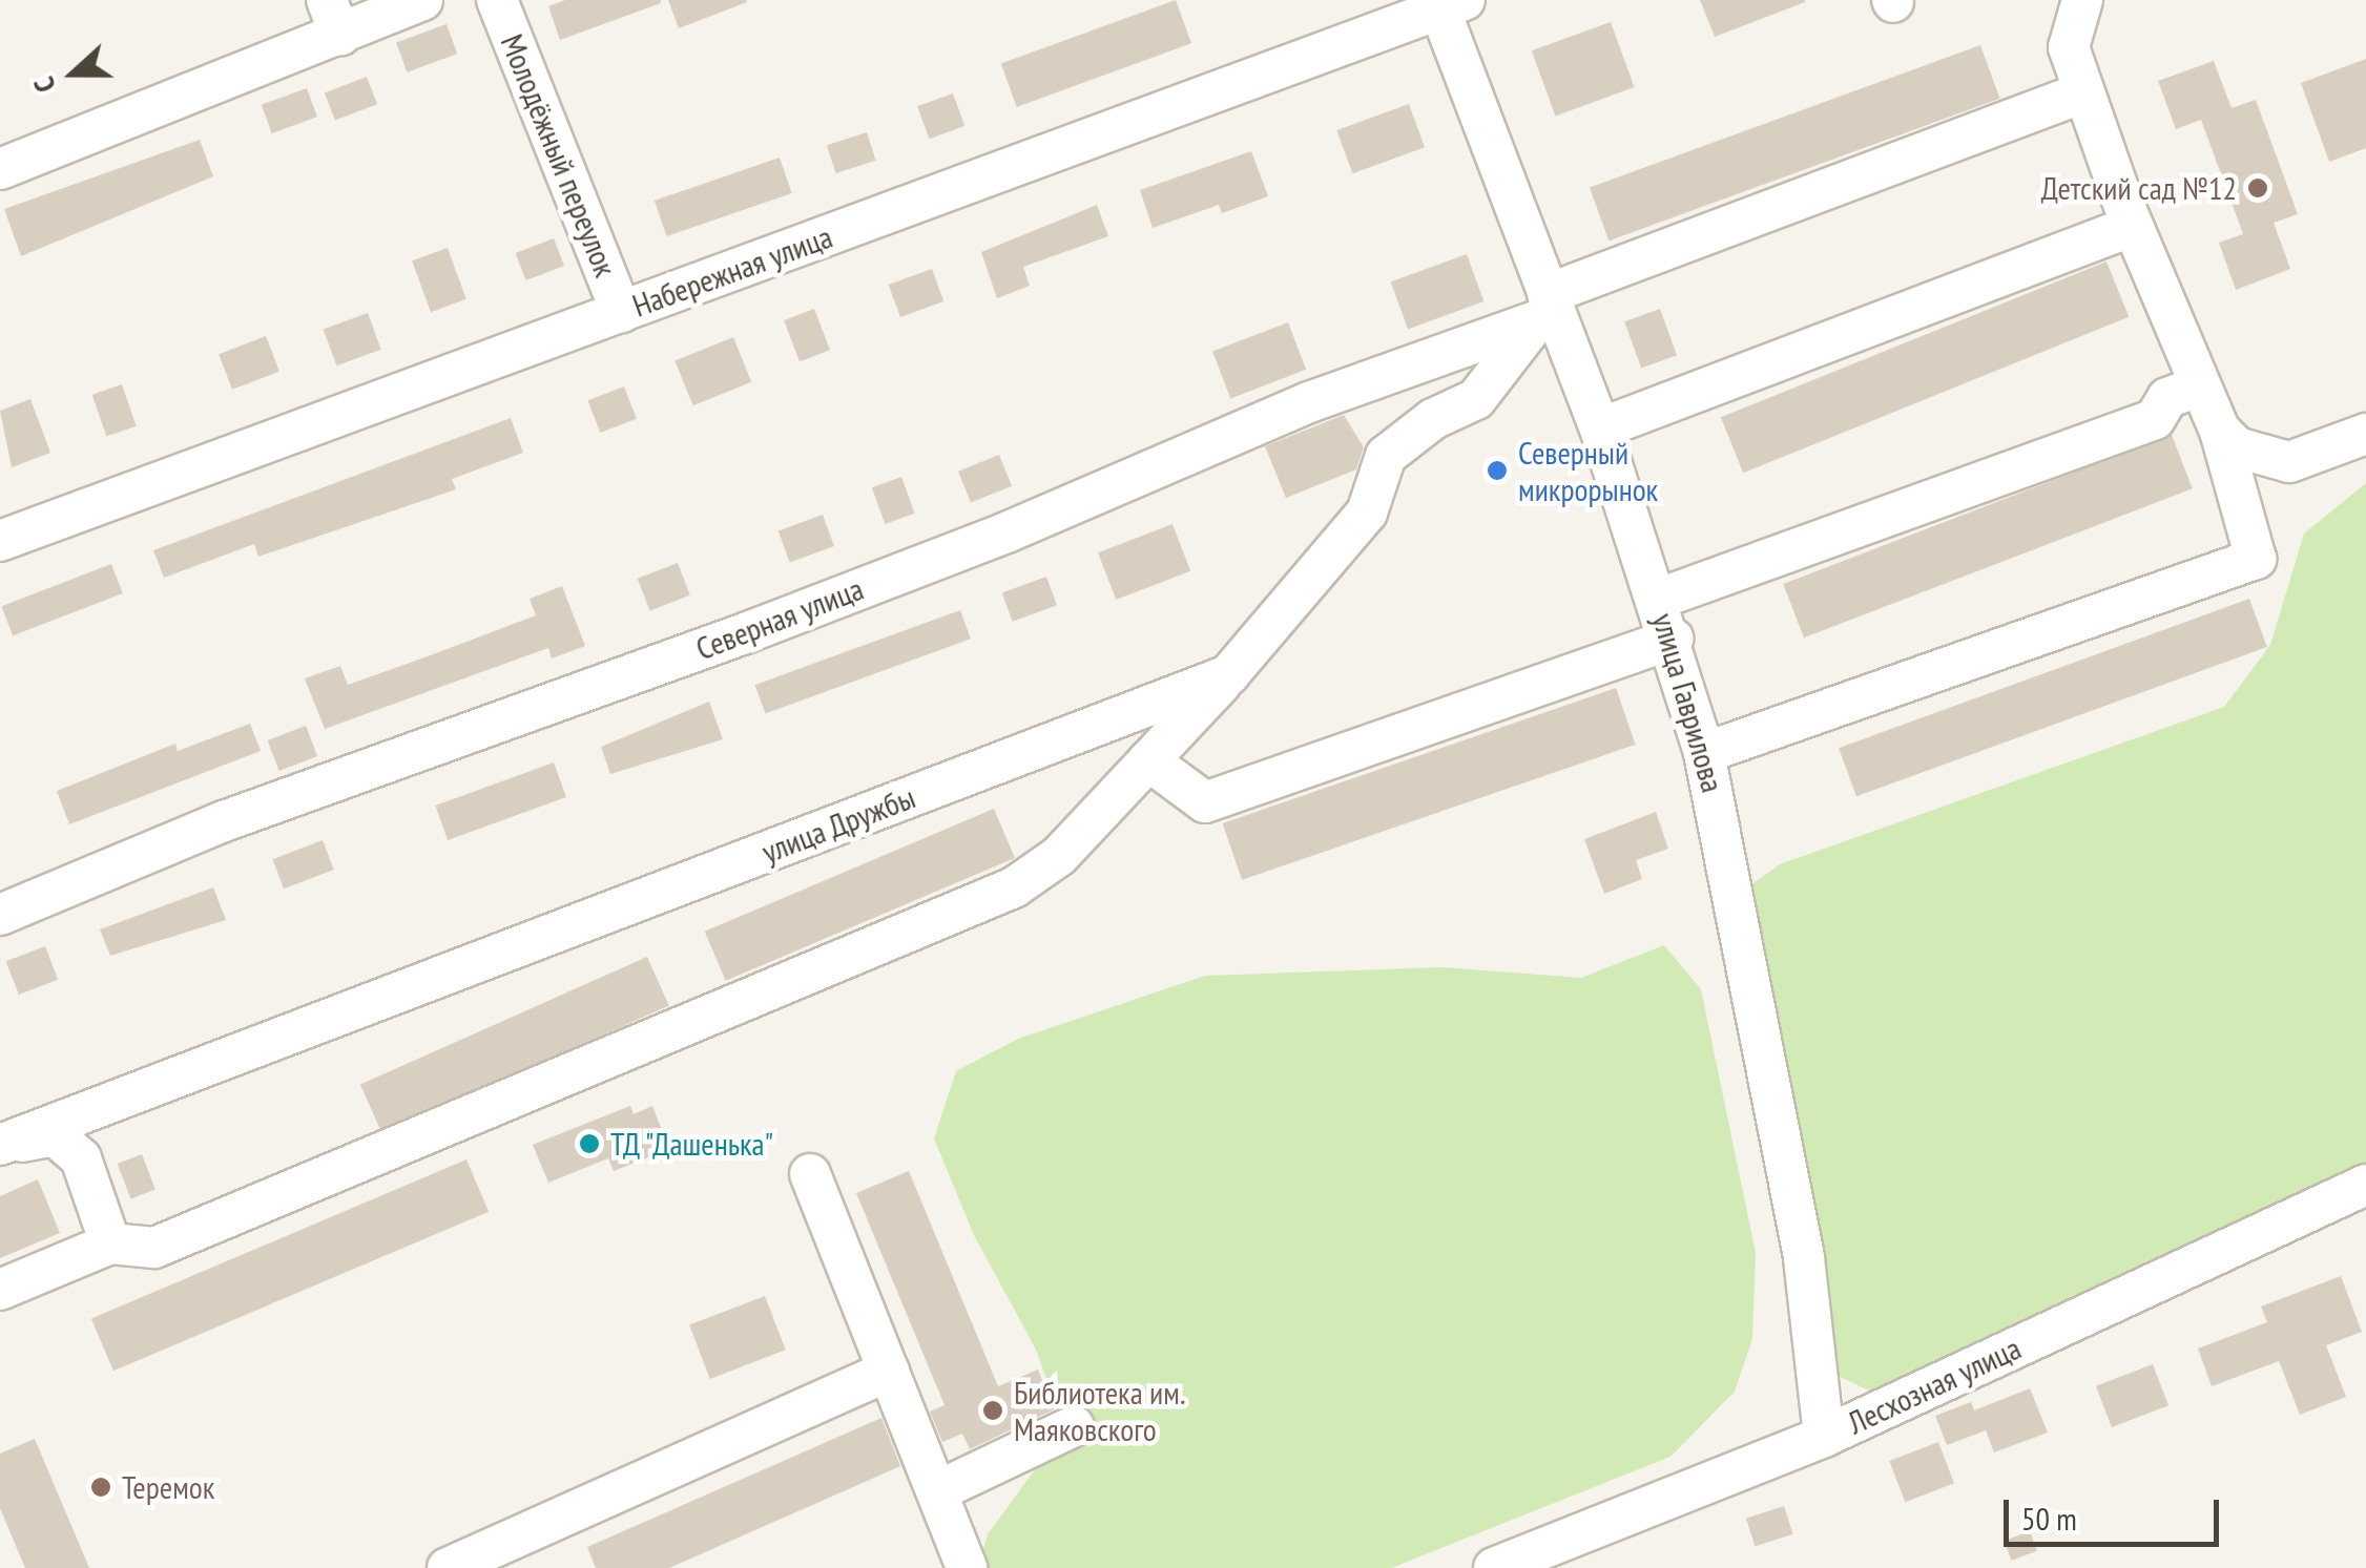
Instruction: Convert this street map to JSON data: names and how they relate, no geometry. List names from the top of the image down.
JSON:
{
  "streets": {
    "street": [
      "Молодёжный переулок",
      "Набережная улица",
      "Северная улица",
      "улица Гаврилова",
      "улица Дружбы",
      "Лесхозная улица"
    ]
  },
  "crossings": [
    ["Молодёжный переулок", "Набережная улица"],
    ["Набережная улица", "улица Гаврилова"],
    ["Северная улица", "улица Гаврилова"],
    ["Северная улица", "улица Дружбы"],
    ["улица Гаврилова", "улица Дружбы"],
    ["улица Гаврилова", "Лесхозная улица"]
  ],
  "places": [
    "Детский сад №12",
    "Северный микрорынок",
    "ТД \"Дашенька\"",
    "Библиотека им. Маяковского",
    "Теремок"
  ],
  "scale_bar": "50 m",
  "north": "left"
}
